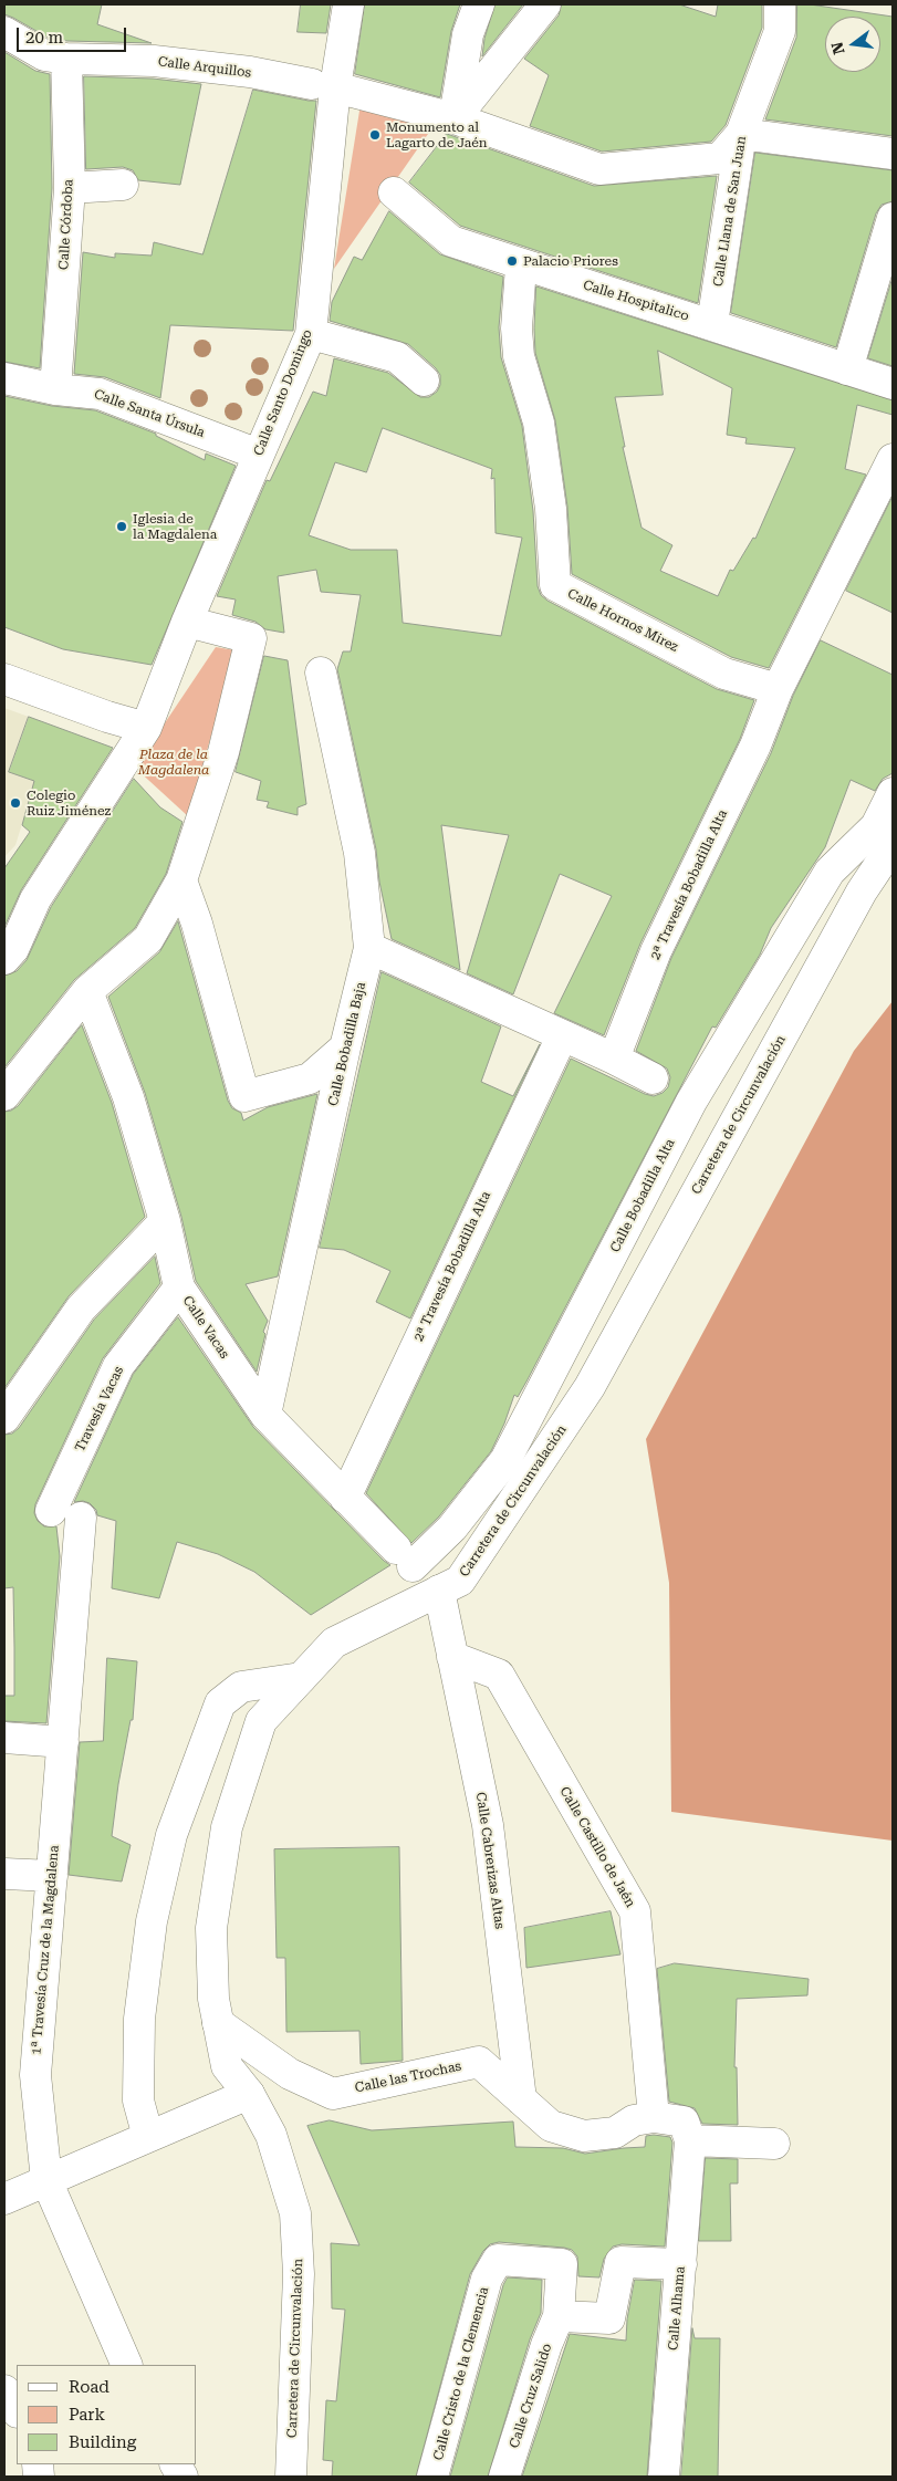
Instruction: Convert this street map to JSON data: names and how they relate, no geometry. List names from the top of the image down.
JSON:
{
  "streets": {
    "street": [
      "Calle Arquillos",
      "Calle Llana de San Juan",
      "Calle Córdoba",
      "Calle Hospitalico",
      "Calle Santo Domingo",
      "Calle Santa Úrsula",
      "Calle Hornos Mirez",
      "2ª Travesía Bobadilla Alta",
      "Calle Bobadilla Baja",
      "Carretera de Circunvalación",
      "Calle Bobadilla Alta",
      "Calle Vacas",
      "Travesía Vacas",
      "Calle Castillo de Jaén",
      "Calle Cabrerizas Altas",
      "1ª Travesía Cruz de la Magdalena",
      "Calle las Trochas",
      "Calle Alhama",
      "Calle Cristo de la Clemencia",
      "Calle Cruz Salido"
    ]
  },
  "crossings": [
    ["Calle Arquillos", "Calle Llana de San Juan"],
    ["Calle Arquillos", "Calle Córdoba"],
    ["Calle Arquillos", "Calle Santo Domingo"],
    ["Calle Llana de San Juan", "Calle Hospitalico"],
    ["Calle Córdoba", "Calle Santa Úrsula"],
    ["Calle Hospitalico", "Calle Hornos Mirez"],
    ["Calle Santo Domingo", "Calle Santa Úrsula"],
    ["Calle Hornos Mirez", "2ª Travesía Bobadilla Alta"],
    ["2ª Travesía Bobadilla Alta", "Calle Vacas"],
    ["Calle Bobadilla Baja", "Calle Vacas"],
    ["Carretera de Circunvalación", "Calle Bobadilla Alta"],
    ["Carretera de Circunvalación", "Calle Cabrerizas Altas"],
    ["Carretera de Circunvalación", "Calle las Trochas"],
    ["Calle Bobadilla Alta", "Calle Vacas"],
    ["Calle Vacas", "Travesía Vacas"],
    ["Calle Castillo de Jaén", "Calle Cabrerizas Altas"],
    ["Calle Castillo de Jaén", "Calle las Trochas"],
    ["Calle Cabrerizas Altas", "Calle las Trochas"],
    ["Calle las Trochas", "Calle Alhama"],
    ["Calle Cristo de la Clemencia", "Calle Cruz Salido"]
  ],
  "parks": ["Plaza de la Magdalena"],
  "places": [
    "Monumento al Lagarto de Jaén",
    "Palacio Priores",
    "Iglesia de la Magdalena",
    "Colegio Ruiz Jiménez"
  ],
  "legend": ["Road", "Park", "Building"],
  "scale_bar": "20 m",
  "north": "left"
}
